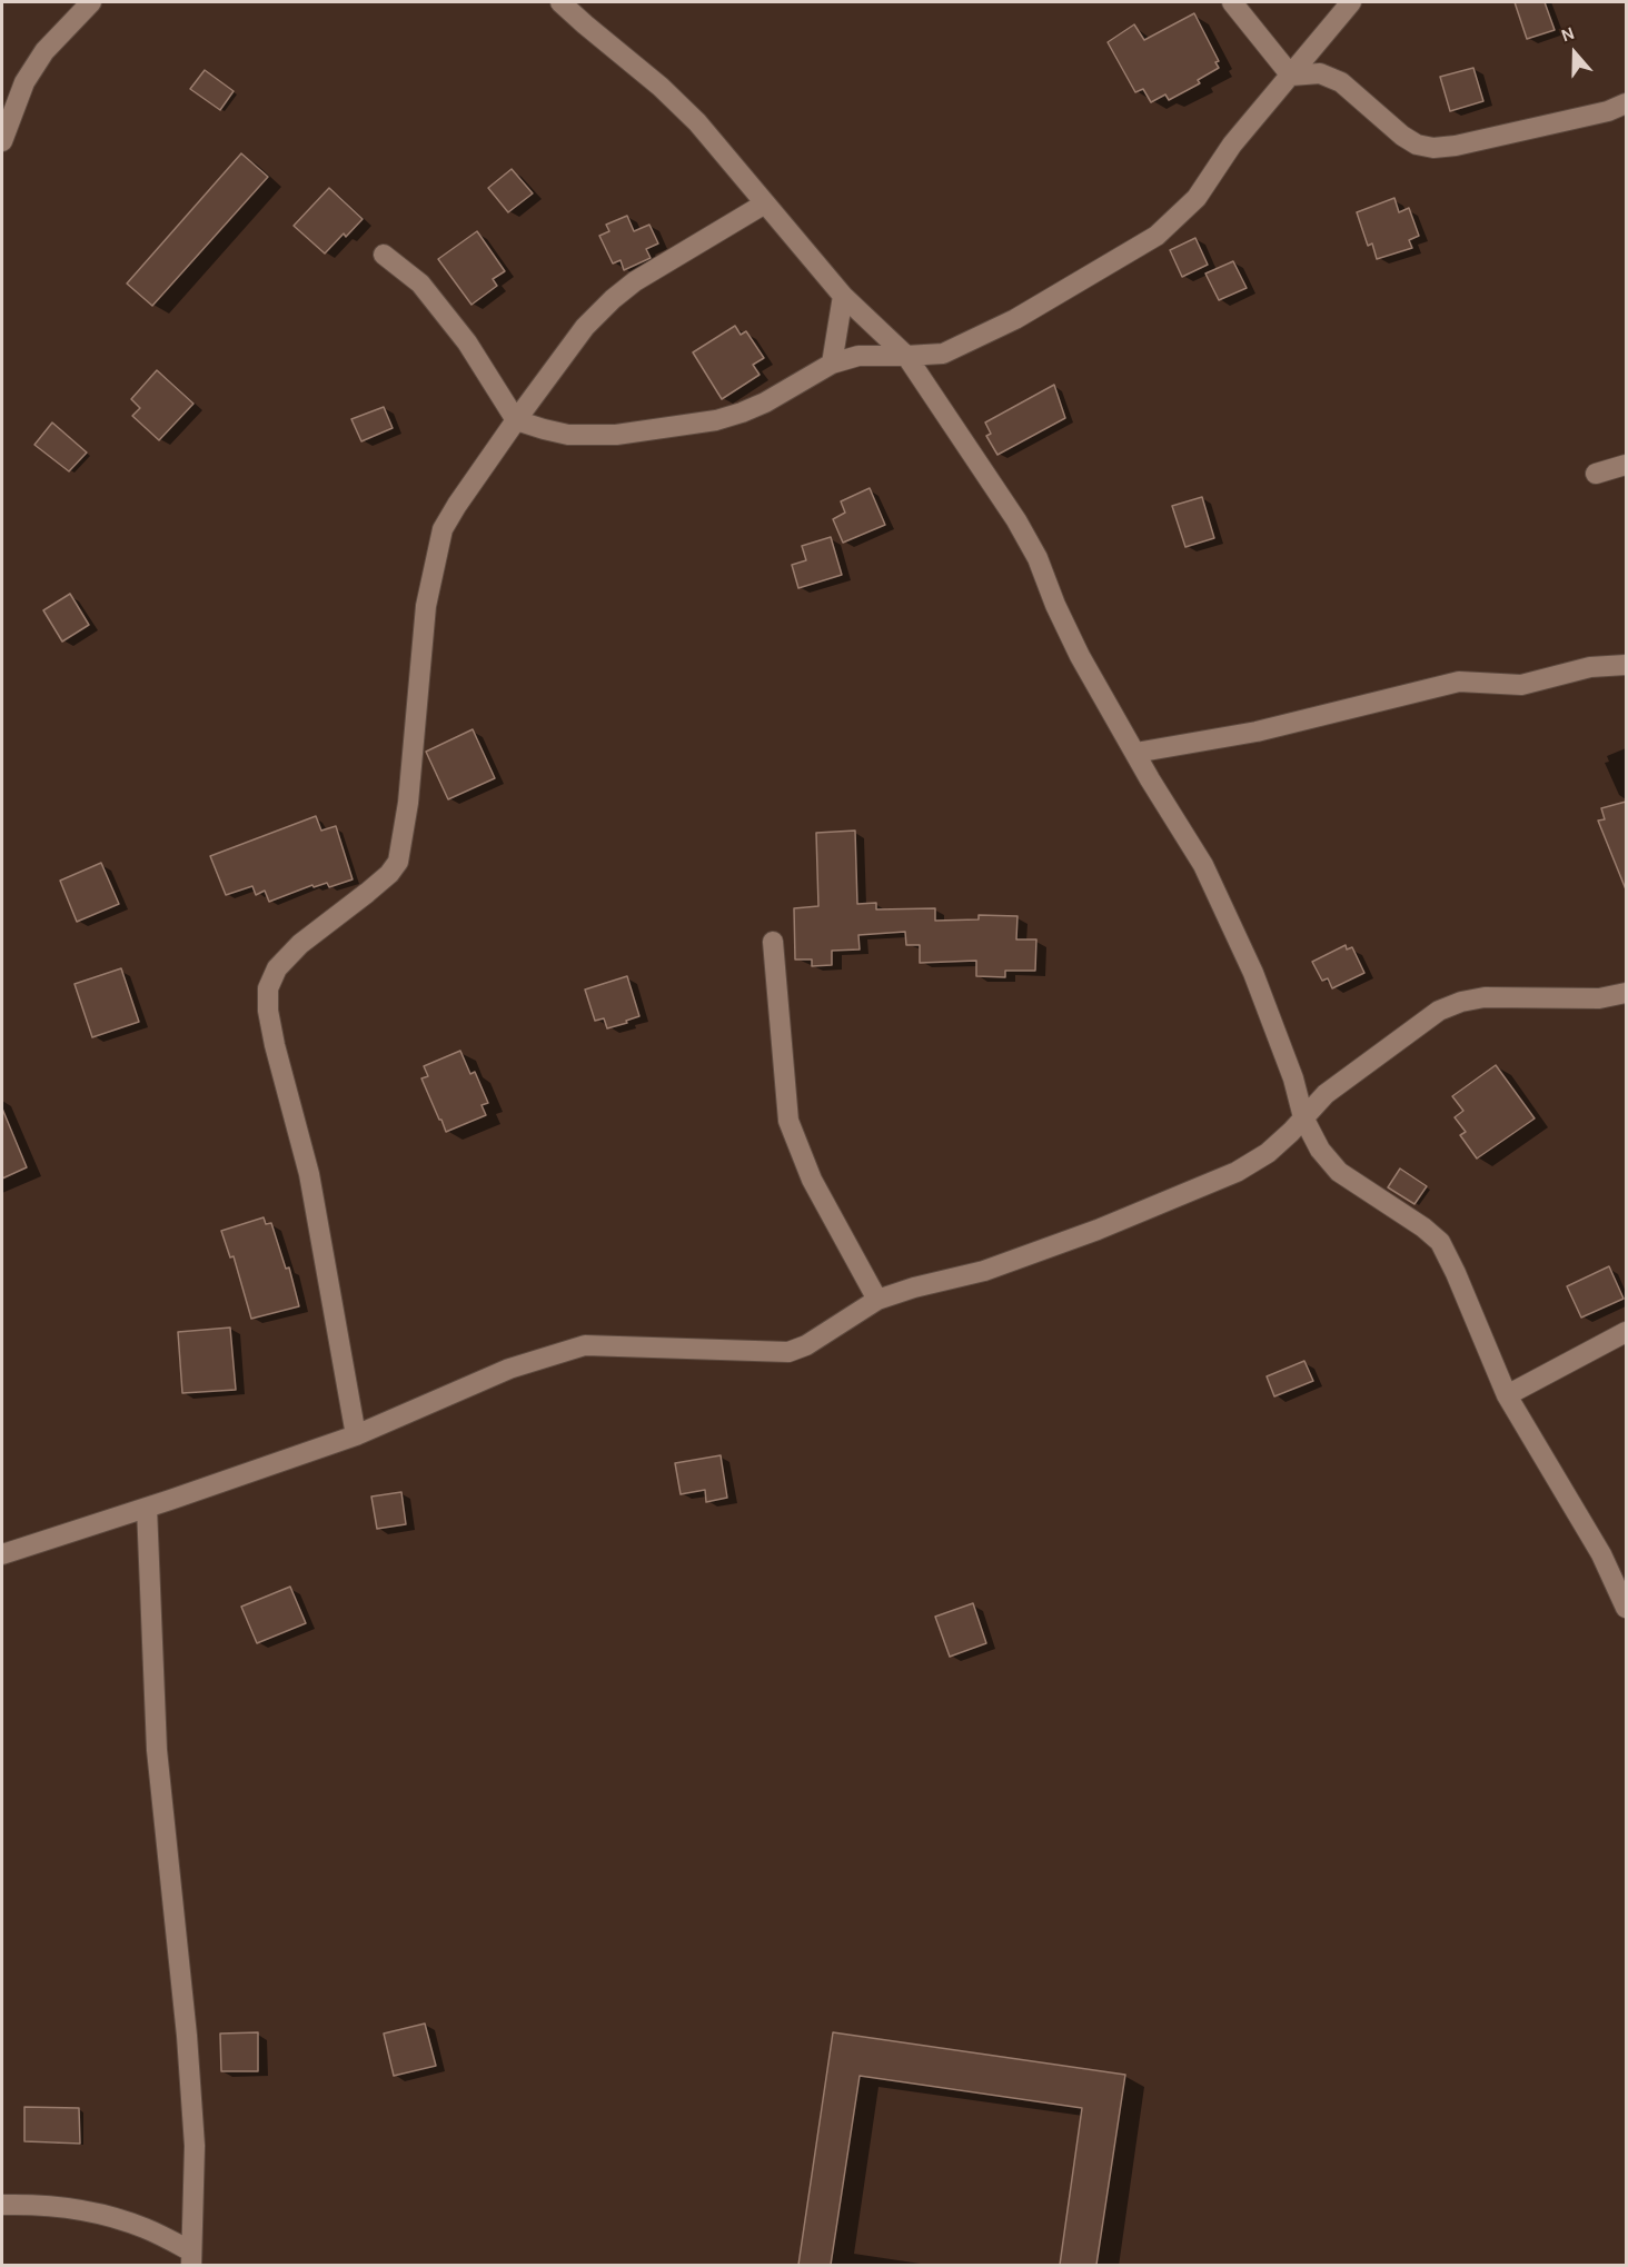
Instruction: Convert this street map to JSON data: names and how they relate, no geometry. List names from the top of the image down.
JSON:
{
  "north": "top"
}
